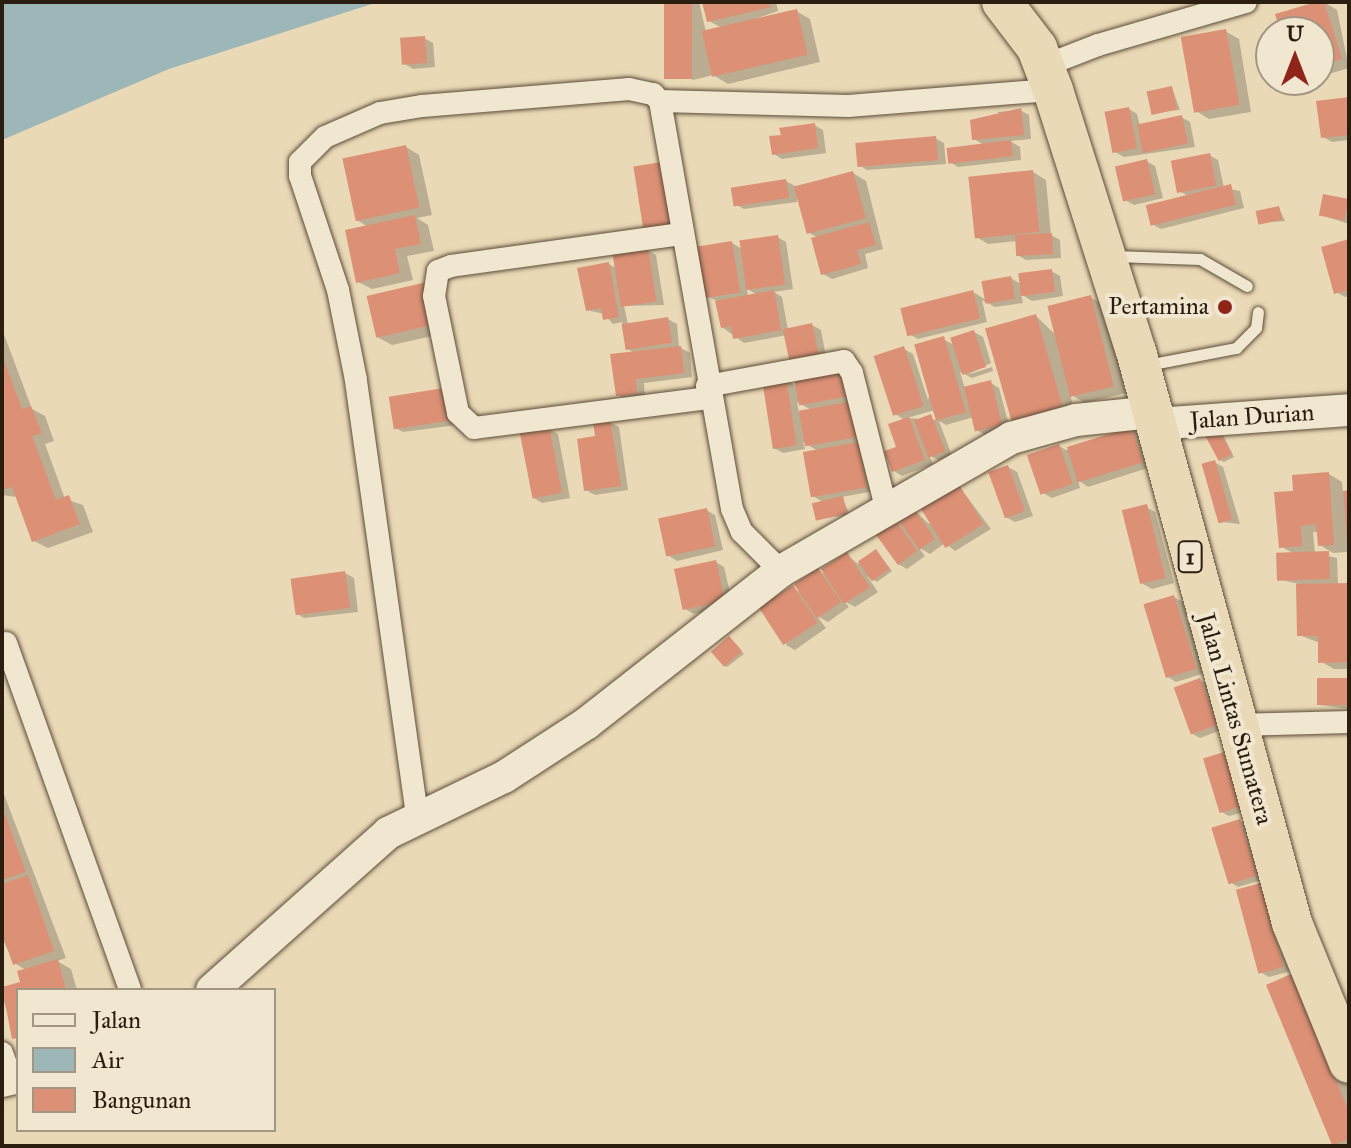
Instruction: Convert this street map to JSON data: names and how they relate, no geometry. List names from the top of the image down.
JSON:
{
  "streets": {
    "highway": ["1", "Jalan Lintas Sumatera"],
    "street": ["Jalan Durian"]
  },
  "crossings": [
    ["Jalan Durian", "Jalan Lintas Sumatera"]
  ],
  "places": ["Pertamina"],
  "legend": ["Jalan", "Air", "Bangunan"],
  "north": "top"
}
